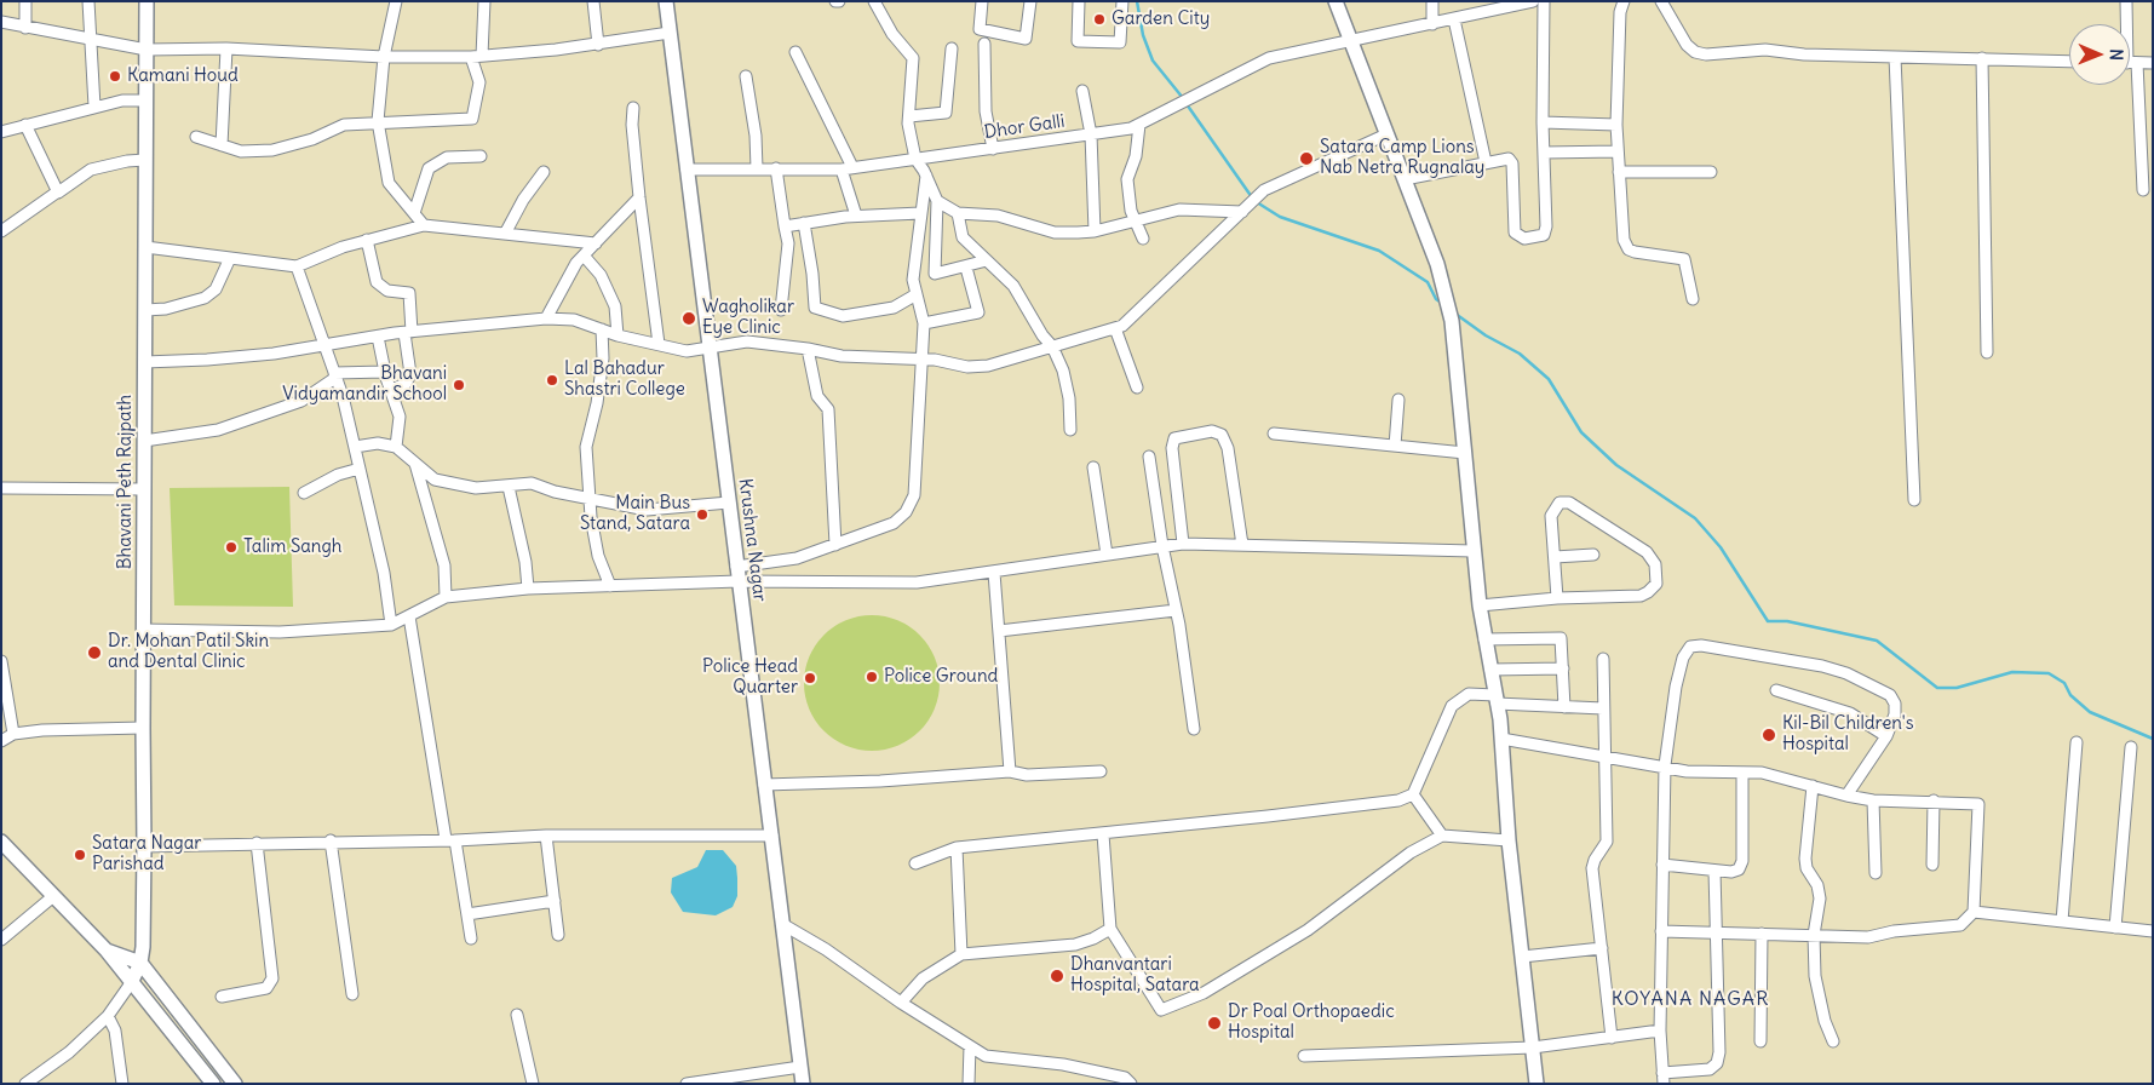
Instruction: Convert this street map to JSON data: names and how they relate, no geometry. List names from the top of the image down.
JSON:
{
  "streets": {
    "main road": ["Bhavani Peth Rajpath", "Krushna Nagar"],
    "street": ["Dhor Galli"]
  },
  "crossings": [
    ["Dhor Galli", "Krushna Nagar"]
  ],
  "districts": ["KOYANA NAGAR"],
  "places": [
    "Garden City",
    "Kamani Houd",
    "Satara Camp Lions Nab Netra Rugnalay",
    "Wagholikar Eye Clinic",
    "Lal Bahadur Shastri College",
    "Bhavani Vidyamandir School",
    "Main Bus Stand, Satara",
    "Talim Sangh",
    "Dr. Mohan Patil Skin and Dental Clinic",
    "Police Ground",
    "Police Head Quarter",
    "Kil-Bil Children's Hospital",
    "Satara Nagar Parishad",
    "Dhanvantari Hospital, Satara",
    "Dr Poal Orthopaedic Hospital"
  ],
  "north": "right"
}
